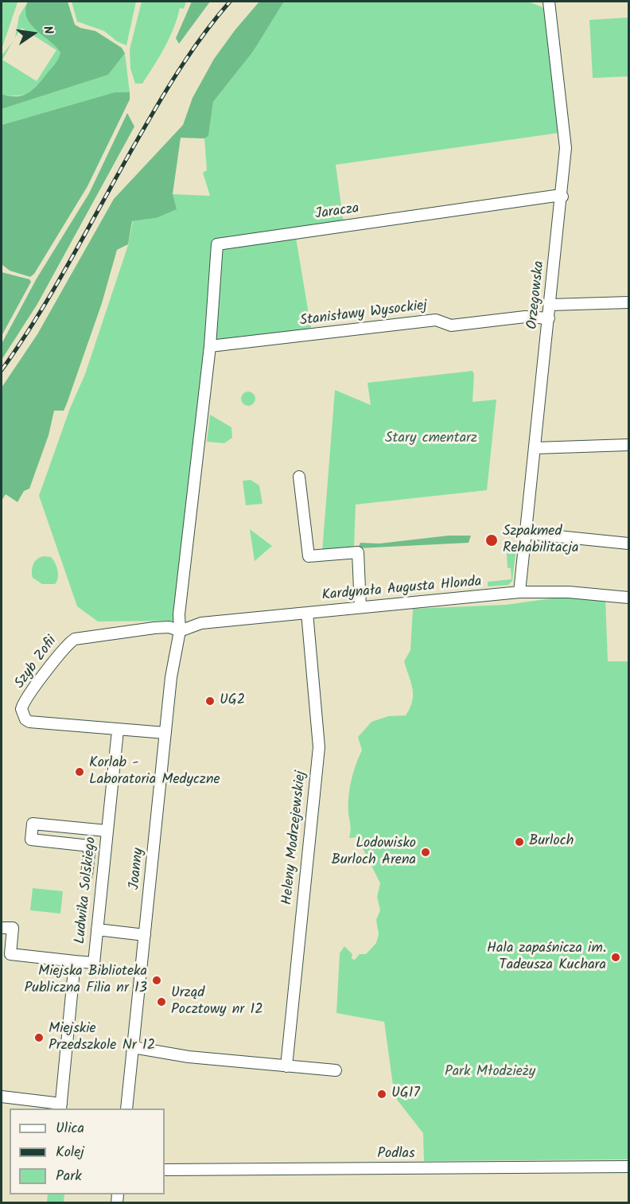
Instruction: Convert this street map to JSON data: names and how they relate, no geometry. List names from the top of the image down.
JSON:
{
  "streets": {
    "street": [
      "Jaracza",
      "Orzegowska",
      "Stanisławy Wysockiej",
      "Kardynała Augusta Hlonda",
      "Szyb Zofii",
      "Heleny Modrzejewskiej",
      "Joanny",
      "Ludwika Solskiego",
      "Podlas"
    ]
  },
  "crossings": [
    ["Jaracza", "Orzegowska"],
    ["Jaracza", "Stanisławy Wysockiej"],
    ["Jaracza", "Joanny"],
    ["Orzegowska", "Stanisławy Wysockiej"],
    ["Orzegowska", "Kardynała Augusta Hlonda"],
    ["Stanisławy Wysockiej", "Joanny"],
    ["Kardynała Augusta Hlonda", "Szyb Zofii"],
    ["Kardynała Augusta Hlonda", "Heleny Modrzejewskiej"],
    ["Kardynała Augusta Hlonda", "Joanny"],
    ["Szyb Zofii", "Joanny"],
    ["Szyb Zofii", "Ludwika Solskiego"]
  ],
  "parks": ["Stary cmentarz", "Park Młodzieży"],
  "places": [
    "Szpakmed Rehabilitacja",
    "UG2",
    "Korlab - Laboratoria Medyczne",
    "Burloch",
    "Lodowisko Burloch Arena",
    "Hala zapaśnicza im. Tadeusza Kuchara",
    "Miejska Biblioteka Publiczna Filia nr 13",
    "Urząd Pocztowy nr 12",
    "Miejskie Przedszkole Nr 12",
    "UG17"
  ],
  "legend": ["Ulica", "Kolej", "Park"],
  "north": "right"
}
